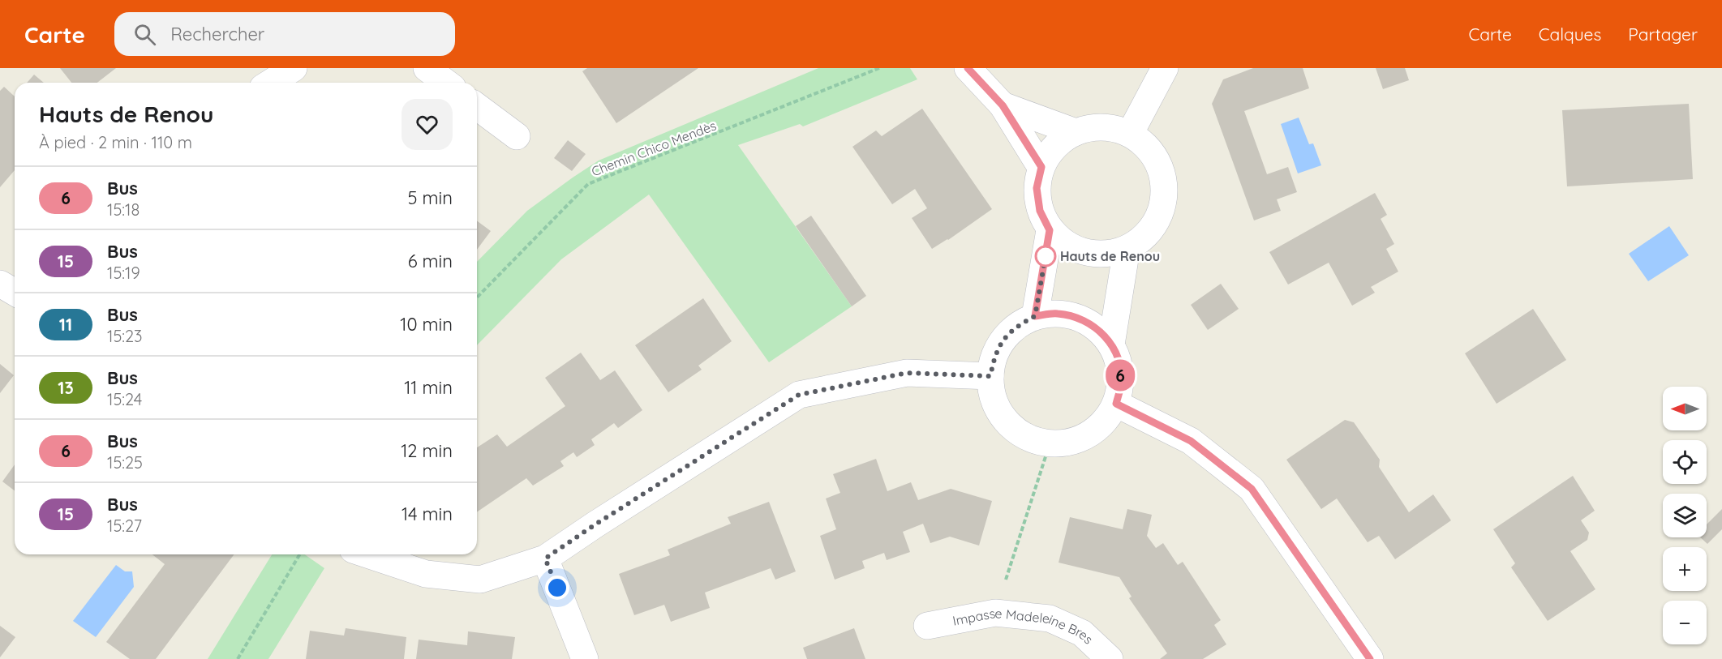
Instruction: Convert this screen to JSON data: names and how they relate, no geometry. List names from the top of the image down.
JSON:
{
  "streets": {
    "street": ["Impasse Madeleine Bres"],
    "path": ["Chemin Chico Mendès"]
  },
  "places": ["Hauts de Renou"],
  "lines": ["bus line 6"],
  "north": "left",
  "page": {
    "header": "Carte",
    "search": "Rechercher",
    "nav": ["Carte", "Calques", "Partager"],
    "on_map": "6",
    "heading": ["Hauts de Renou", "À pied · 2 min · 110 m"],
    "list": [
      {
        "mark": "6",
        "name": "Bus",
        "note": "15:18",
        "value": "5 min"
      },
      {
        "mark": "15",
        "name": "Bus",
        "note": "15:19",
        "value": "6 min"
      },
      {
        "mark": "11",
        "name": "Bus",
        "note": "15:23",
        "value": "10 min"
      },
      {
        "mark": "13",
        "name": "Bus",
        "note": "15:24",
        "value": "11 min"
      },
      {
        "mark": "6",
        "name": "Bus",
        "note": "15:25",
        "value": "12 min"
      },
      {
        "mark": "15",
        "name": "Bus",
        "note": "15:27",
        "value": "14 min"
      }
    ],
    "map_buttons": ["+", "−"]
  }
}
